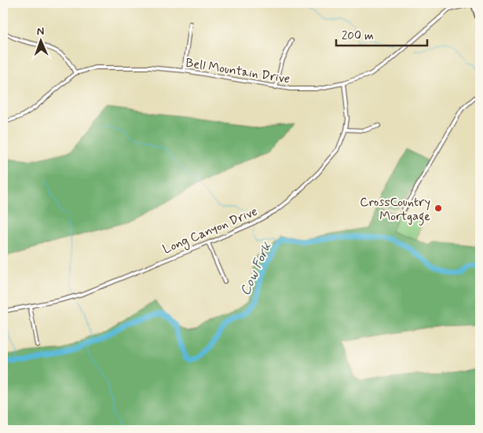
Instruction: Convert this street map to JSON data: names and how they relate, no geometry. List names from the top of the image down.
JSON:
{
  "streets": {
    "street": ["Bell Mountain Drive", "Long Canyon Drive"]
  },
  "crossings": [
    ["Bell Mountain Drive", "Long Canyon Drive"]
  ],
  "water": ["Cow Fork"],
  "places": ["CrossCountry Mortgage"],
  "scale_bar": "200 m",
  "north": "top"
}
